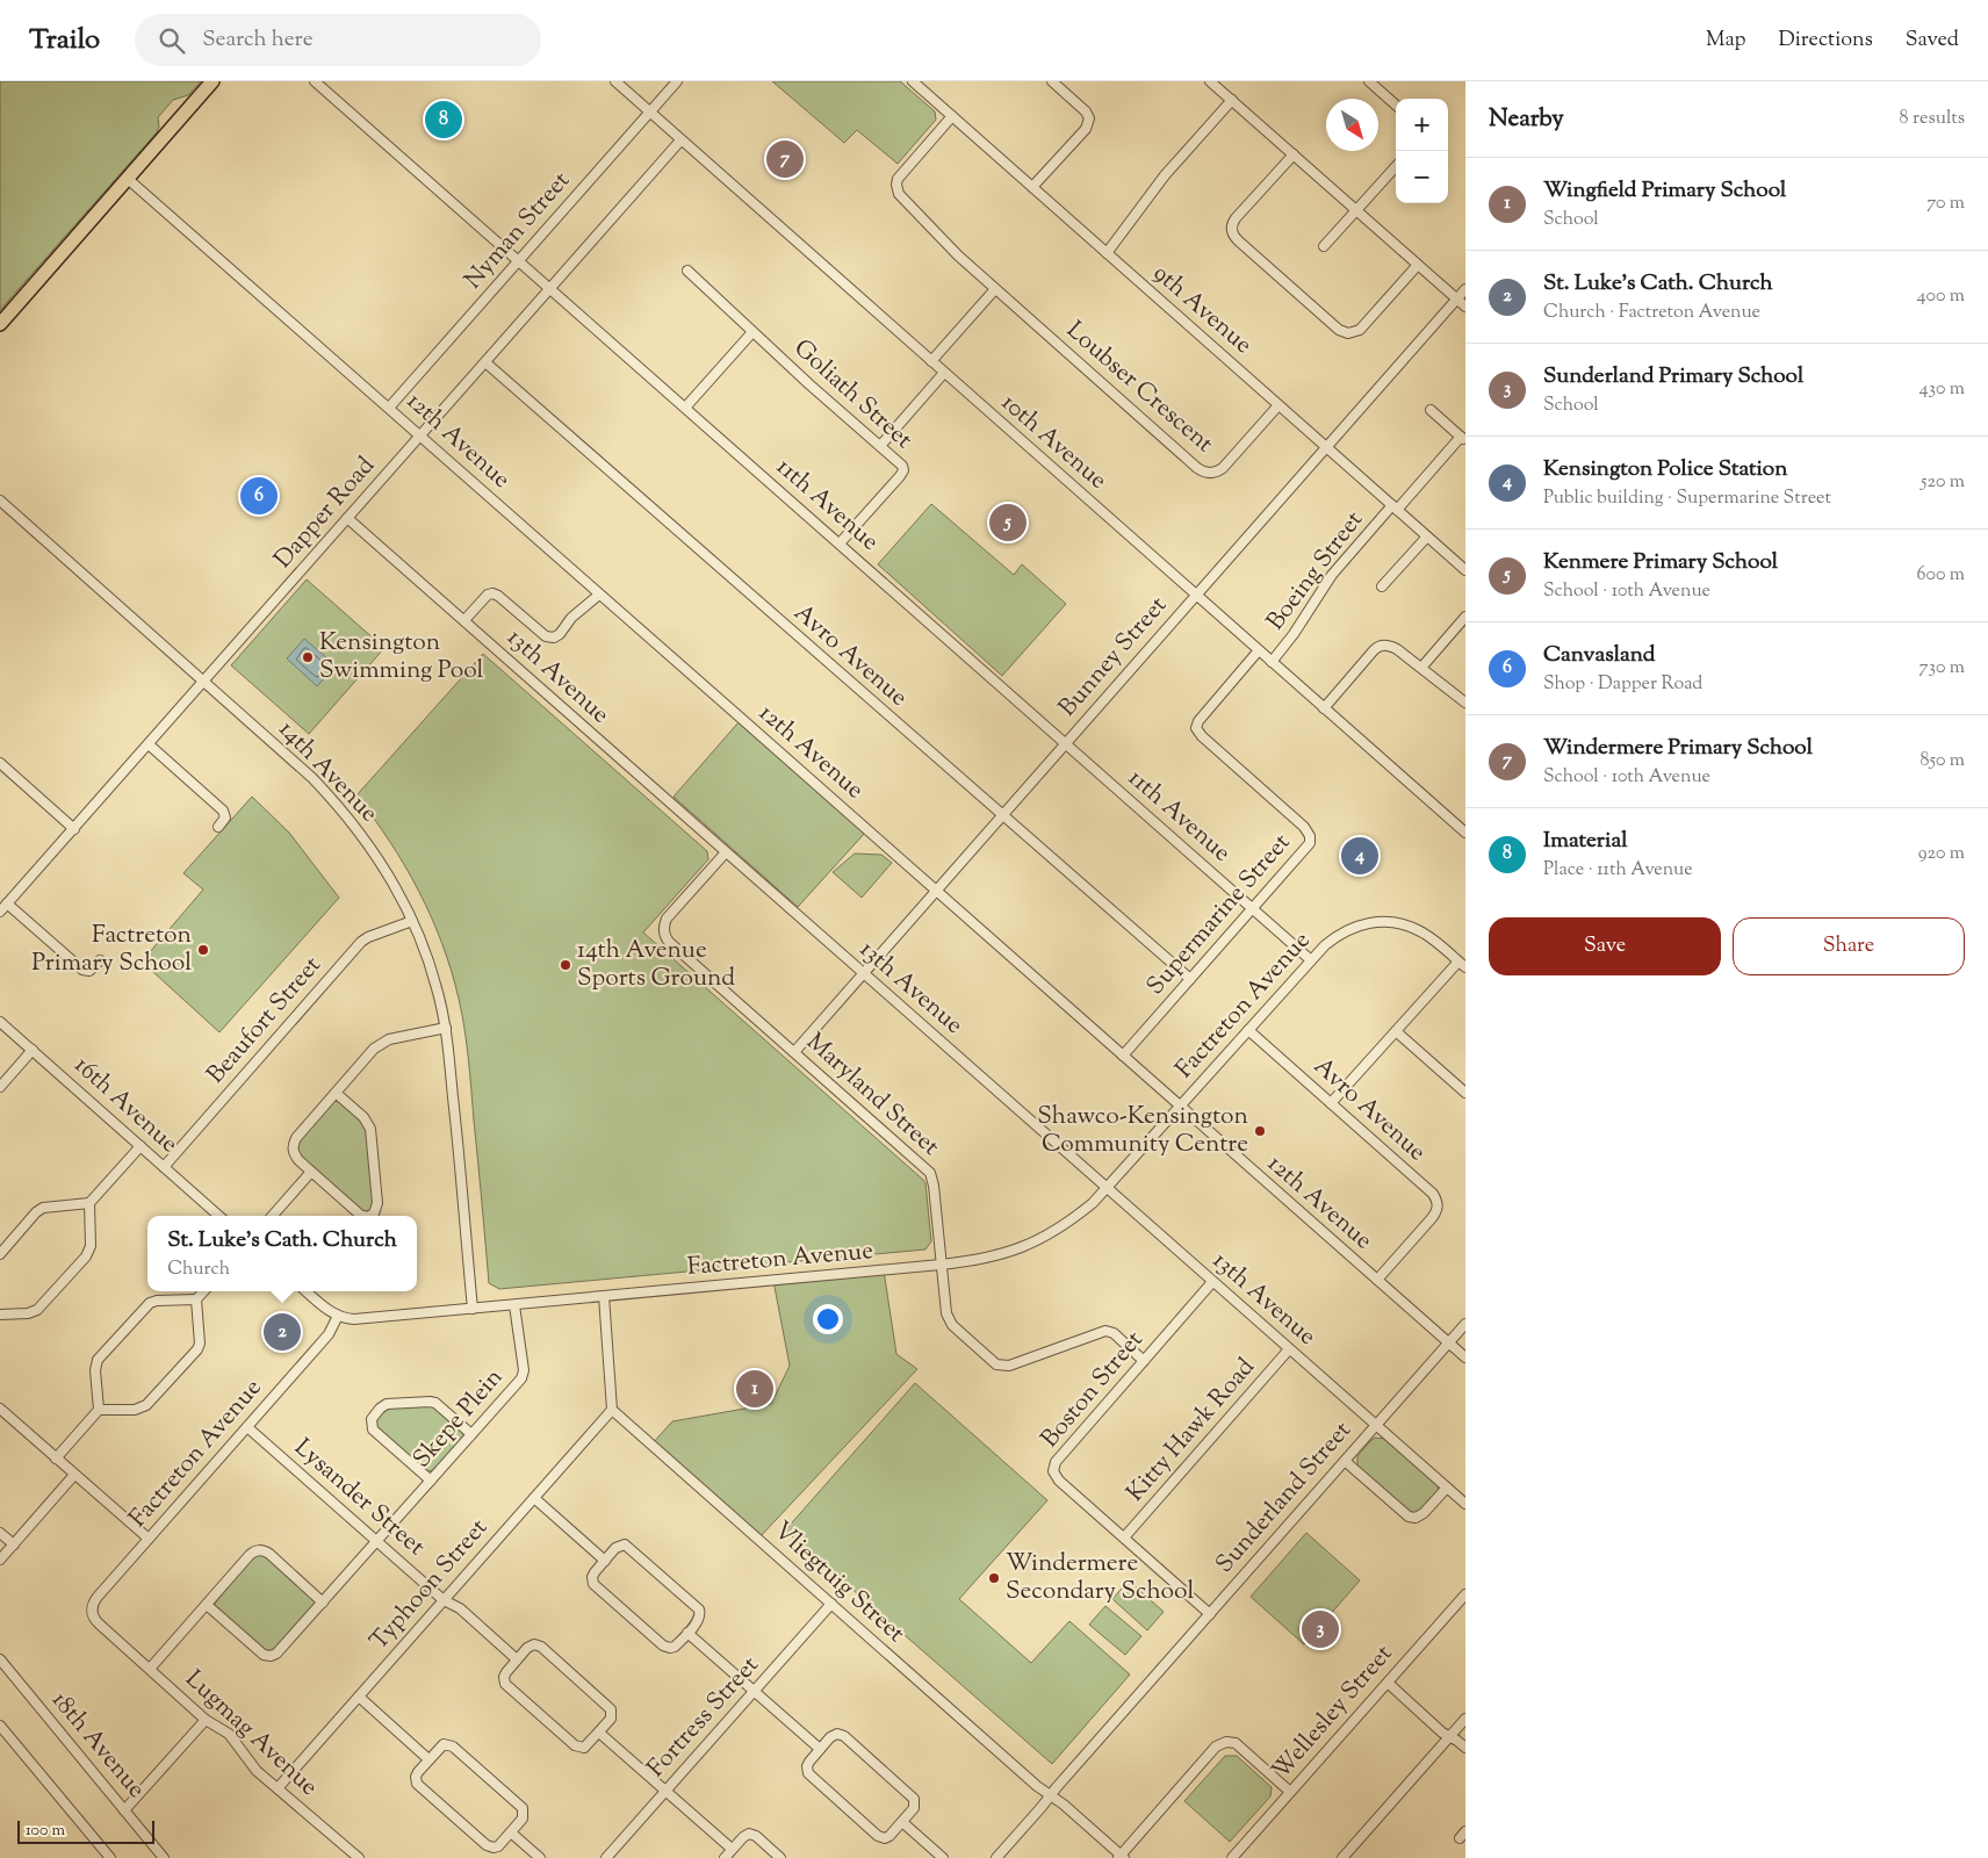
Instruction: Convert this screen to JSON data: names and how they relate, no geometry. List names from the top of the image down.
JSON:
{
  "streets": {
    "street": [
      "Nyman Street",
      "9th Avenue",
      "Loubser Crescent",
      "Goliath Street",
      "12th Avenue",
      "10th Avenue",
      "11th Avenue",
      "Dapper Road",
      "Boeing Street",
      "Avro Avenue",
      "Bunney Street",
      "13th Avenue",
      "14th Avenue",
      "Supermarine Street",
      "Factreton Avenue",
      "Beaufort Street",
      "Maryland Street",
      "16th Avenue",
      "Boston Street",
      "Skepe Plein",
      "Kitty Hawk Road",
      "Lysander Street",
      "Sunderland Street",
      "Vliegtuig Street",
      "Typhoon Street",
      "Wellesley Street",
      "Fortress Street",
      "Lugmag Avenue",
      "18th Avenue"
    ]
  },
  "crossings": [
    ["Nyman Street", "12th Avenue"],
    ["Nyman Street", "10th Avenue"],
    ["Nyman Street", "11th Avenue"],
    ["9th Avenue", "Loubser Crescent"],
    ["9th Avenue", "Boeing Street"],
    ["9th Avenue", "Bunney Street"],
    ["Goliath Street", "11th Avenue"],
    ["12th Avenue", "Dapper Road"],
    ["12th Avenue", "Avro Avenue"],
    ["12th Avenue", "Bunney Street"],
    ["12th Avenue", "Supermarine Street"],
    ["12th Avenue", "Factreton Avenue"],
    ["12th Avenue", "Sunderland Street"],
    ["10th Avenue", "Dapper Road"],
    ["10th Avenue", "Boeing Street"],
    ["10th Avenue", "Bunney Street"],
    ["10th Avenue", "Supermarine Street"],
    ["11th Avenue", "Dapper Road"],
    ["11th Avenue", "Bunney Street"],
    ["11th Avenue", "Supermarine Street"],
    ["11th Avenue", "Factreton Avenue"],
    ["Dapper Road", "Avro Avenue"],
    ["Dapper Road", "13th Avenue"],
    ["Dapper Road", "14th Avenue"],
    ["Avro Avenue", "Bunney Street"],
    ["Avro Avenue", "Supermarine Street"],
    ["Avro Avenue", "Factreton Avenue"],
    ["Bunney Street", "13th Avenue"],
    ["Bunney Street", "Maryland Street"],
    ["13th Avenue", "Factreton Avenue"],
    ["13th Avenue", "Maryland Street"],
    ["13th Avenue", "Boston Street"],
    ["13th Avenue", "Kitty Hawk Road"],
    ["13th Avenue", "Sunderland Street"],
    ["14th Avenue", "Factreton Avenue"],
    ["14th Avenue", "Beaufort Street"],
    ["Factreton Avenue", "Maryland Street"],
    ["Factreton Avenue", "Skepe Plein"],
    ["Factreton Avenue", "Lysander Street"],
    ["Factreton Avenue", "Lugmag Avenue"],
    ["Beaufort Street", "16th Avenue"],
    ["Maryland Street", "Boston Street"],
    ["Boston Street", "Kitty Hawk Road"],
    ["Boston Street", "Sunderland Street"],
    ["Skepe Plein", "Lysander Street"],
    ["Lysander Street", "Typhoon Street"],
    ["Sunderland Street", "Vliegtuig Street"],
    ["Vliegtuig Street", "Typhoon Street"],
    ["Vliegtuig Street", "Fortress Street"],
    ["Typhoon Street", "Lugmag Avenue"]
  ],
  "places": [
    "Kensington Swimming Pool",
    "Factreton Primary School",
    "14th Avenue Sports Ground",
    "Shawco-Kensington Community Centre",
    "Windermere Secondary School"
  ],
  "scale_bar": "100 m",
  "north": "bottom right",
  "page": {
    "header": "Trailo",
    "search": "Search here",
    "nav": ["Map", "Directions", "Saved"],
    "heading": ["Nearby", "8 results"],
    "map_buttons": ["+", "−"],
    "pins": [
      "8",
      "7",
      "6",
      "5",
      "4",
      "2",
      "1",
      "3"
    ],
    "list": [
      {
        "mark": "1",
        "name": "Wingfield Primary School",
        "note": "School",
        "value": "70 m"
      },
      {
        "mark": "2",
        "name": "St. Luke's Cath. Church",
        "note": "Church · Factreton Avenue",
        "value": "400 m"
      },
      {
        "mark": "3",
        "name": "Sunderland Primary School",
        "note": "School",
        "value": "430 m"
      },
      {
        "mark": "4",
        "name": "Kensington Police Station",
        "note": "Public building · Supermarine Street",
        "value": "520 m"
      },
      {
        "mark": "5",
        "name": "Kenmere Primary School",
        "note": "School · 10th Avenue",
        "value": "600 m"
      },
      {
        "mark": "6",
        "name": "Canvasland",
        "note": "Shop · Dapper Road",
        "value": "730 m"
      },
      {
        "mark": "7",
        "name": "Windermere Primary School",
        "note": "School · 10th Avenue",
        "value": "850 m"
      },
      {
        "mark": "8",
        "name": "Imaterial",
        "note": "Place · 11th Avenue",
        "value": "920 m"
      }
    ],
    "buttons": ["Save", "Share"],
    "popup": ["St. Luke's Cath. Church", "Church"],
    "scale": "100 m"
  }
}
